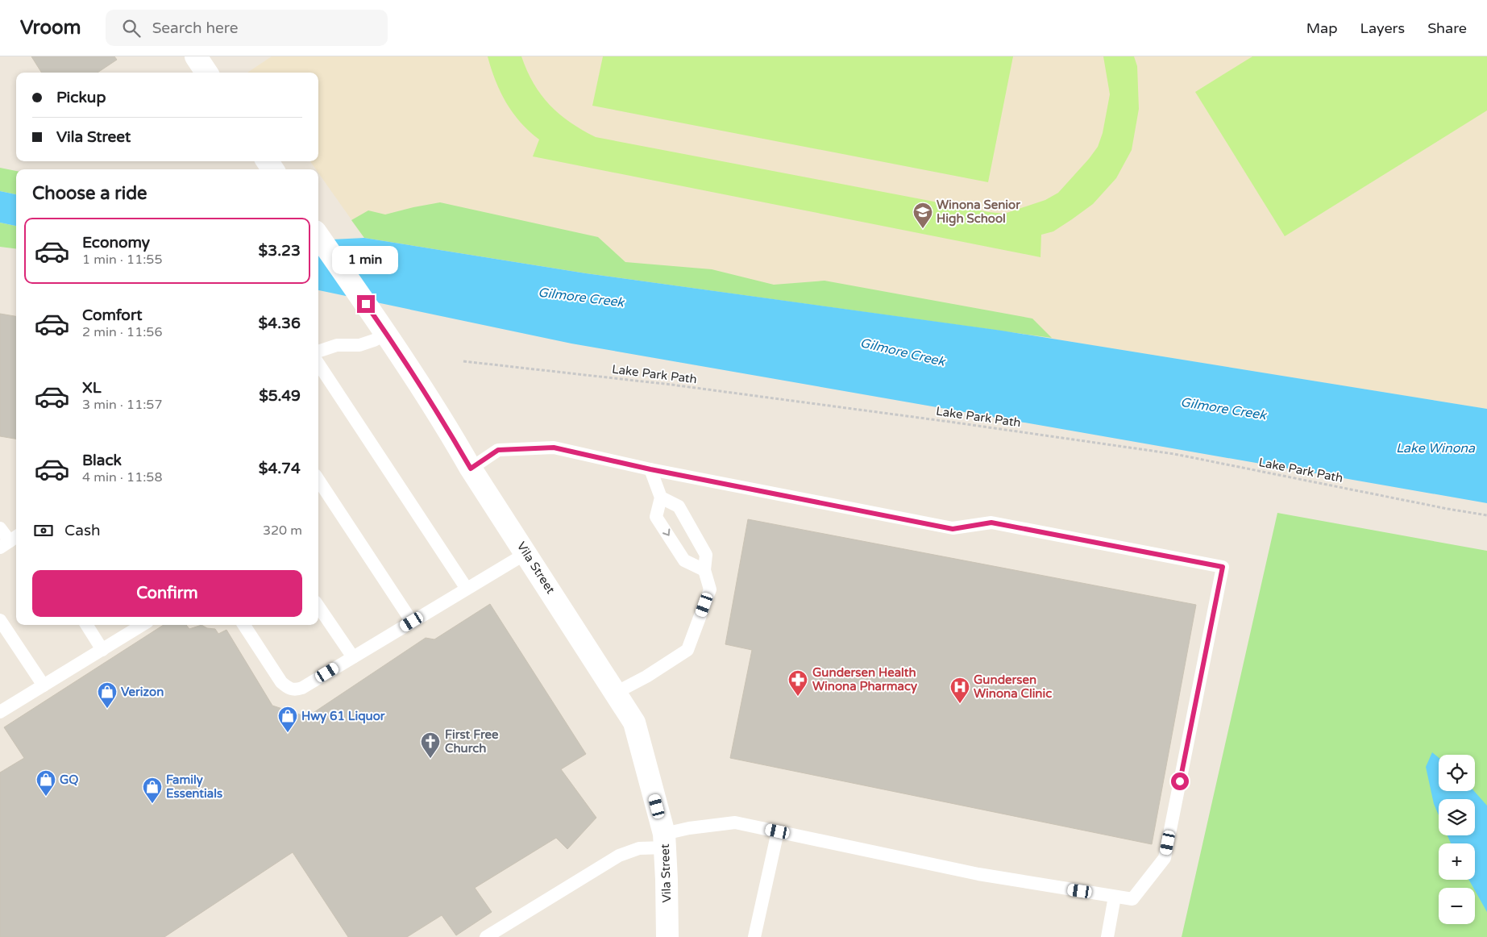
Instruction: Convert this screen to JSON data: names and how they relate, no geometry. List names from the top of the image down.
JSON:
{
  "streets": {
    "street": ["Vila Street"],
    "path": ["Lake Park Path"]
  },
  "water": ["Gilmore Creek", "Lake Winona"],
  "places": {
    "school or university": ["Winona Senior High School"],
    "pharmacy": ["Gundersen Health Winona Pharmacy"],
    "hospital": ["Gundersen Winona Clinic"],
    "shop": [
      "Verizon",
      "Hwy 61 Liquor",
      "GQ",
      "Family Essentials"
    ],
    "church": ["First Free Church"]
  },
  "page": {
    "header": "Vroom",
    "search": "Search here",
    "nav": ["Map", "Layers", "Share"],
    "banner": ["Pickup", "Vila Street"],
    "heading": "Choose a ride",
    "list": [
      {
        "name": "Economy",
        "note": "1 min · 11:55",
        "value": "$3.23"
      },
      {
        "name": "Comfort",
        "note": "2 min · 11:56",
        "value": "$4.36"
      },
      {
        "name": "XL",
        "note": "3 min · 11:57",
        "value": "$5.49"
      },
      {
        "name": "Black",
        "note": "4 min · 11:58",
        "value": "$4.74"
      }
    ],
    "bubble": "1 min",
    "pay": ["Cash", "320 m"],
    "buttons": "Confirm",
    "map_buttons": ["+", "−"]
  }
}
